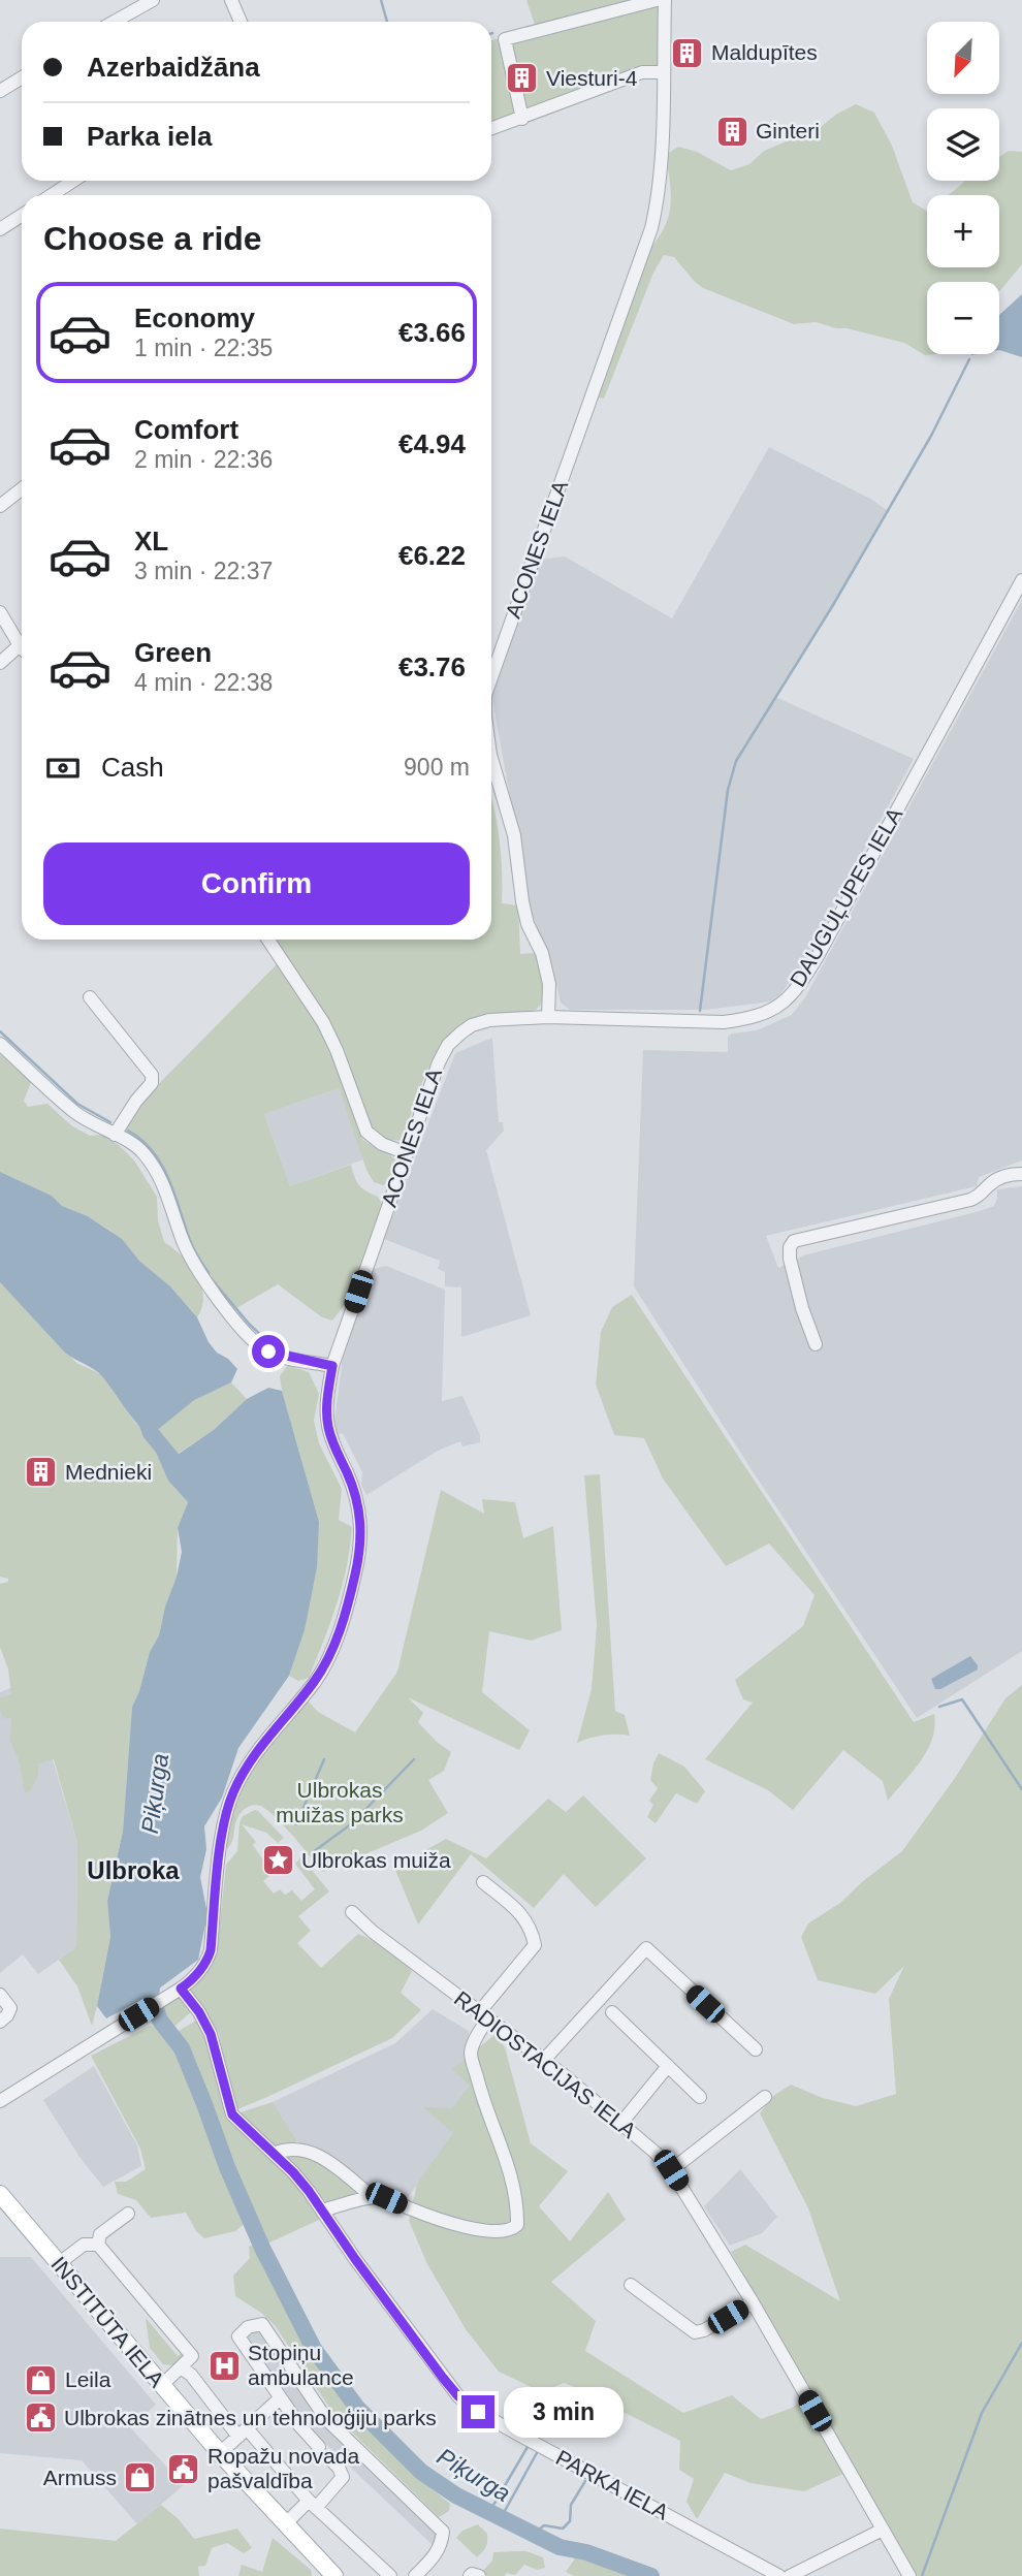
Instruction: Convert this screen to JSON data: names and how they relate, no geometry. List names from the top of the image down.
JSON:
{
  "streets": {
    "main road": ["INSTITŪTA IELA"],
    "street": [
      "ACONES IELA",
      "DAUGUĻUPES IELA",
      "RADIOSTACIJAS IELA",
      "PARKA IELA"
    ]
  },
  "crossings": [
    ["ACONES IELA", "DAUGUĻUPES IELA"],
    ["ACONES IELA", "PARKA IELA"]
  ],
  "districts": ["Ulbroka"],
  "water": ["Piķurga"],
  "parks": ["Ulbrokas muižas parks"],
  "places": {
    "building": [
      "Maldupītes",
      "Viesturi-4",
      "Ginteri",
      "Mednieki"
    ],
    "place": ["Ulbrokas muiža"],
    "hospital": ["Stopiņu ambulance"],
    "shop": ["Leila", "Armuss"],
    "public building": ["Ulbrokas zinātnes un tehnoloģiju parks", "Ropažu novada pašvaldība"]
  },
  "north": "bottom left",
  "page": {
    "map_buttons": ["+", "−"],
    "banner": ["Azerbaidžāna", "Parka iela"],
    "heading": "Choose a ride",
    "list": [
      {
        "name": "Economy",
        "note": "1 min · 22:35",
        "value": "€3.66"
      },
      {
        "name": "Comfort",
        "note": "2 min · 22:36",
        "value": "€4.94"
      },
      {
        "name": "XL",
        "note": "3 min · 22:37",
        "value": "€6.22"
      },
      {
        "name": "Green",
        "note": "4 min · 22:38",
        "value": "€3.76"
      }
    ],
    "pay": ["Cash", "900 m"],
    "buttons": "Confirm",
    "bubble": "3 min"
  }
}
